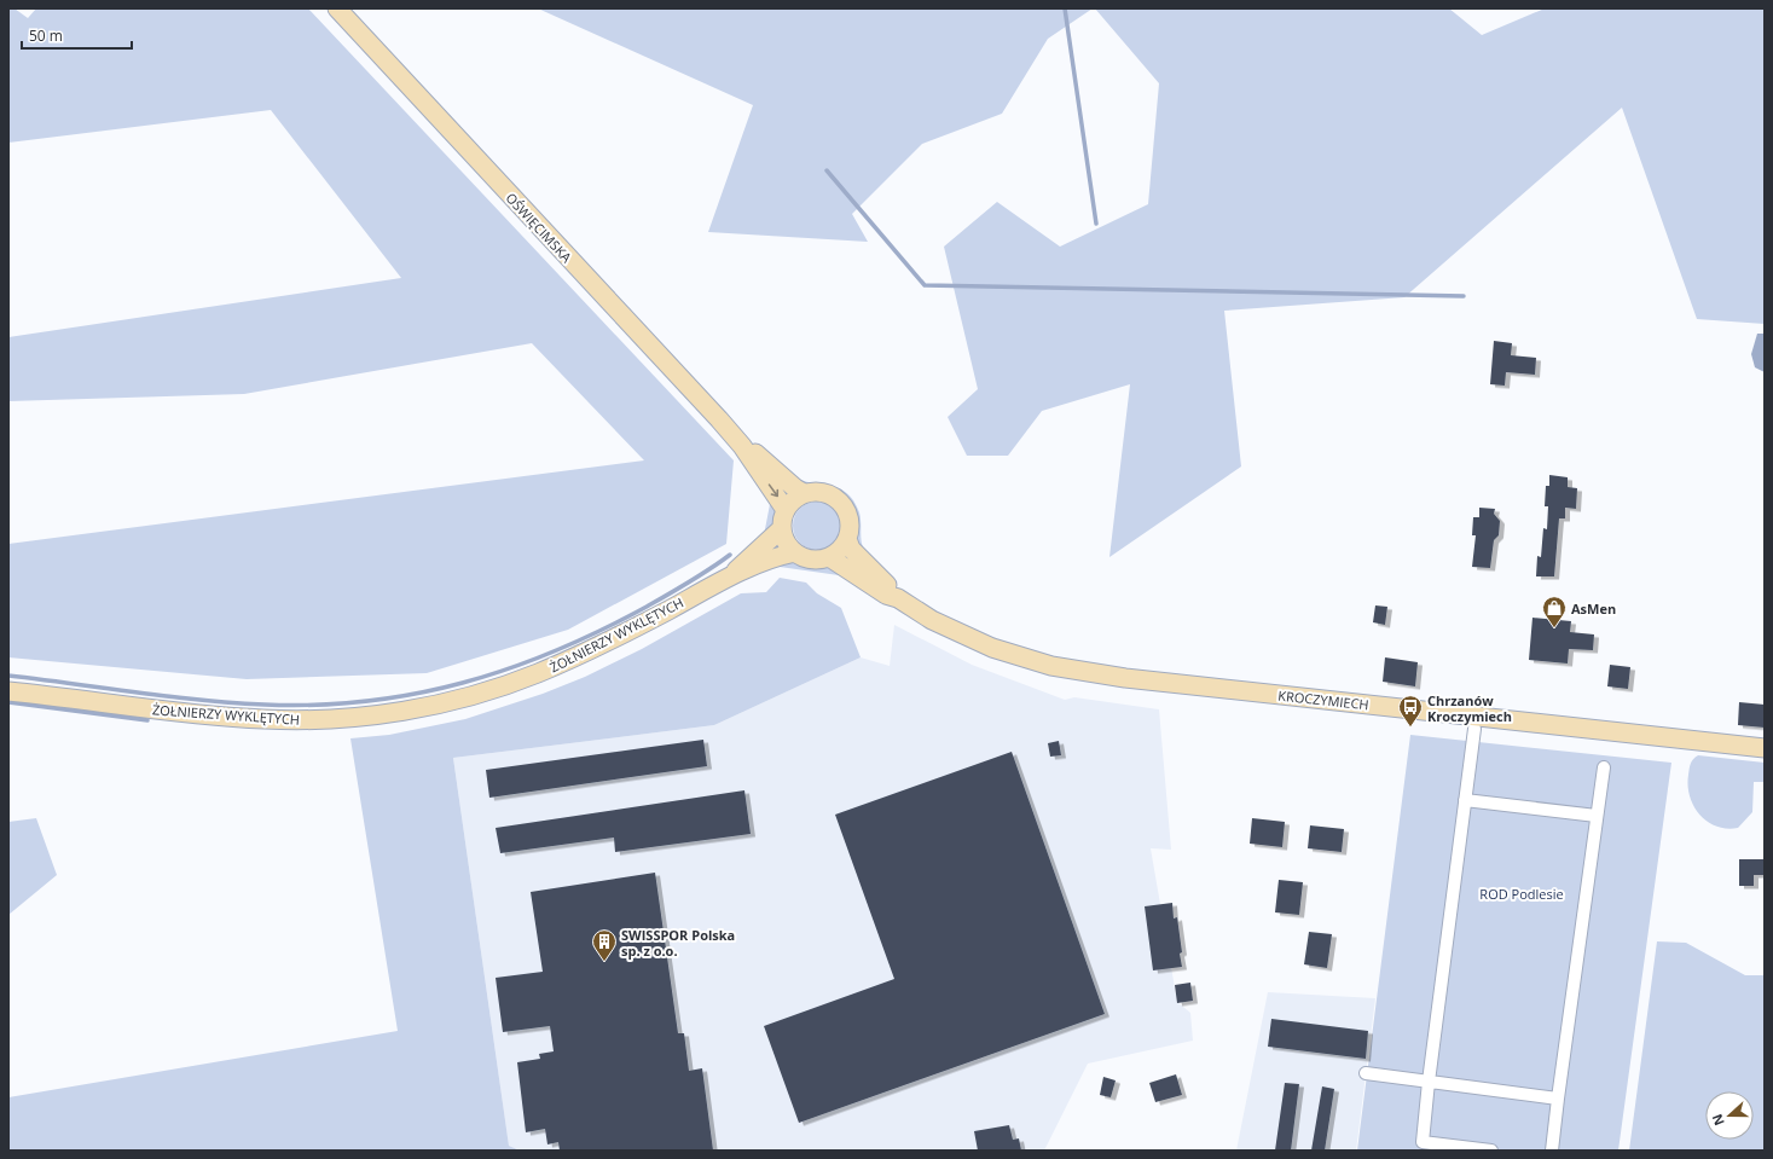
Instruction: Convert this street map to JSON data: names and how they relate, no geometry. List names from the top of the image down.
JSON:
{
  "streets": {
    "main road": ["OŚWIĘCIMSKA", "ŻOŁNIERZY WYKLĘTYCH", "KROCZYMIECH"]
  },
  "crossings": [
    ["OŚWIĘCIMSKA", "ŻOŁNIERZY WYKLĘTYCH"],
    ["OŚWIĘCIMSKA", "KROCZYMIECH"],
    ["ŻOŁNIERZY WYKLĘTYCH", "KROCZYMIECH"]
  ],
  "parks": ["ROD Podlesie"],
  "places": {
    "shop": ["AsMen"],
    "bus stop": ["Chrzanów Kroczymiech"],
    "building": ["SWISSPOR Polska sp. z o.o."]
  },
  "scale_bar": "50 m",
  "north": "left"
}
